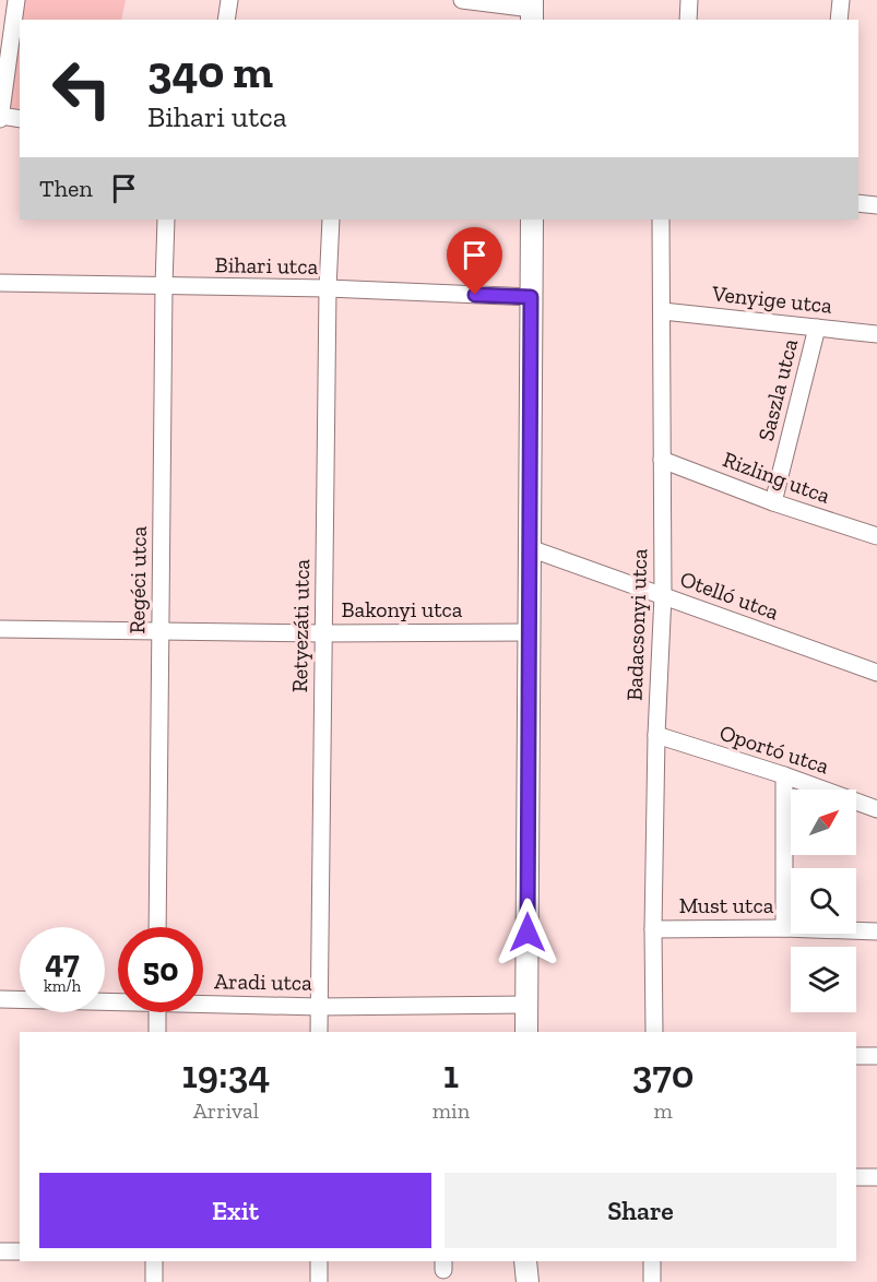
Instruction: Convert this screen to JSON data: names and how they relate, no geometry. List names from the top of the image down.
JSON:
{
  "streets": {
    "street": [
      "Bihari utca",
      "Venyige utca",
      "Saszla utca",
      "Rizling utca",
      "Regéci utca",
      "Otelló utca",
      "Bakonyi utca",
      "Badacsonyi utca",
      "Retyezáti utca",
      "Oportó utca",
      "Must utca",
      "Aradi utca"
    ]
  },
  "crossings": [
    ["Bihari utca", "Regéci utca"],
    ["Bihari utca", "Retyezáti utca"],
    ["Venyige utca", "Saszla utca"],
    ["Venyige utca", "Badacsonyi utca"],
    ["Saszla utca", "Rizling utca"],
    ["Rizling utca", "Badacsonyi utca"],
    ["Regéci utca", "Bakonyi utca"],
    ["Otelló utca", "Badacsonyi utca"],
    ["Bakonyi utca", "Retyezáti utca"],
    ["Badacsonyi utca", "Oportó utca"],
    ["Badacsonyi utca", "Must utca"],
    ["Retyezáti utca", "Aradi utca"]
  ],
  "north": "top right",
  "page": {
    "turn": ["340 m", "Bihari utca"],
    "then": "Then",
    "speed": "47 km/h",
    "limit": "50",
    "eta": [
      "19:34",
      "Arrival",
      "1",
      "min",
      "370",
      "m"
    ],
    "buttons": ["Exit", "Share"]
  }
}
